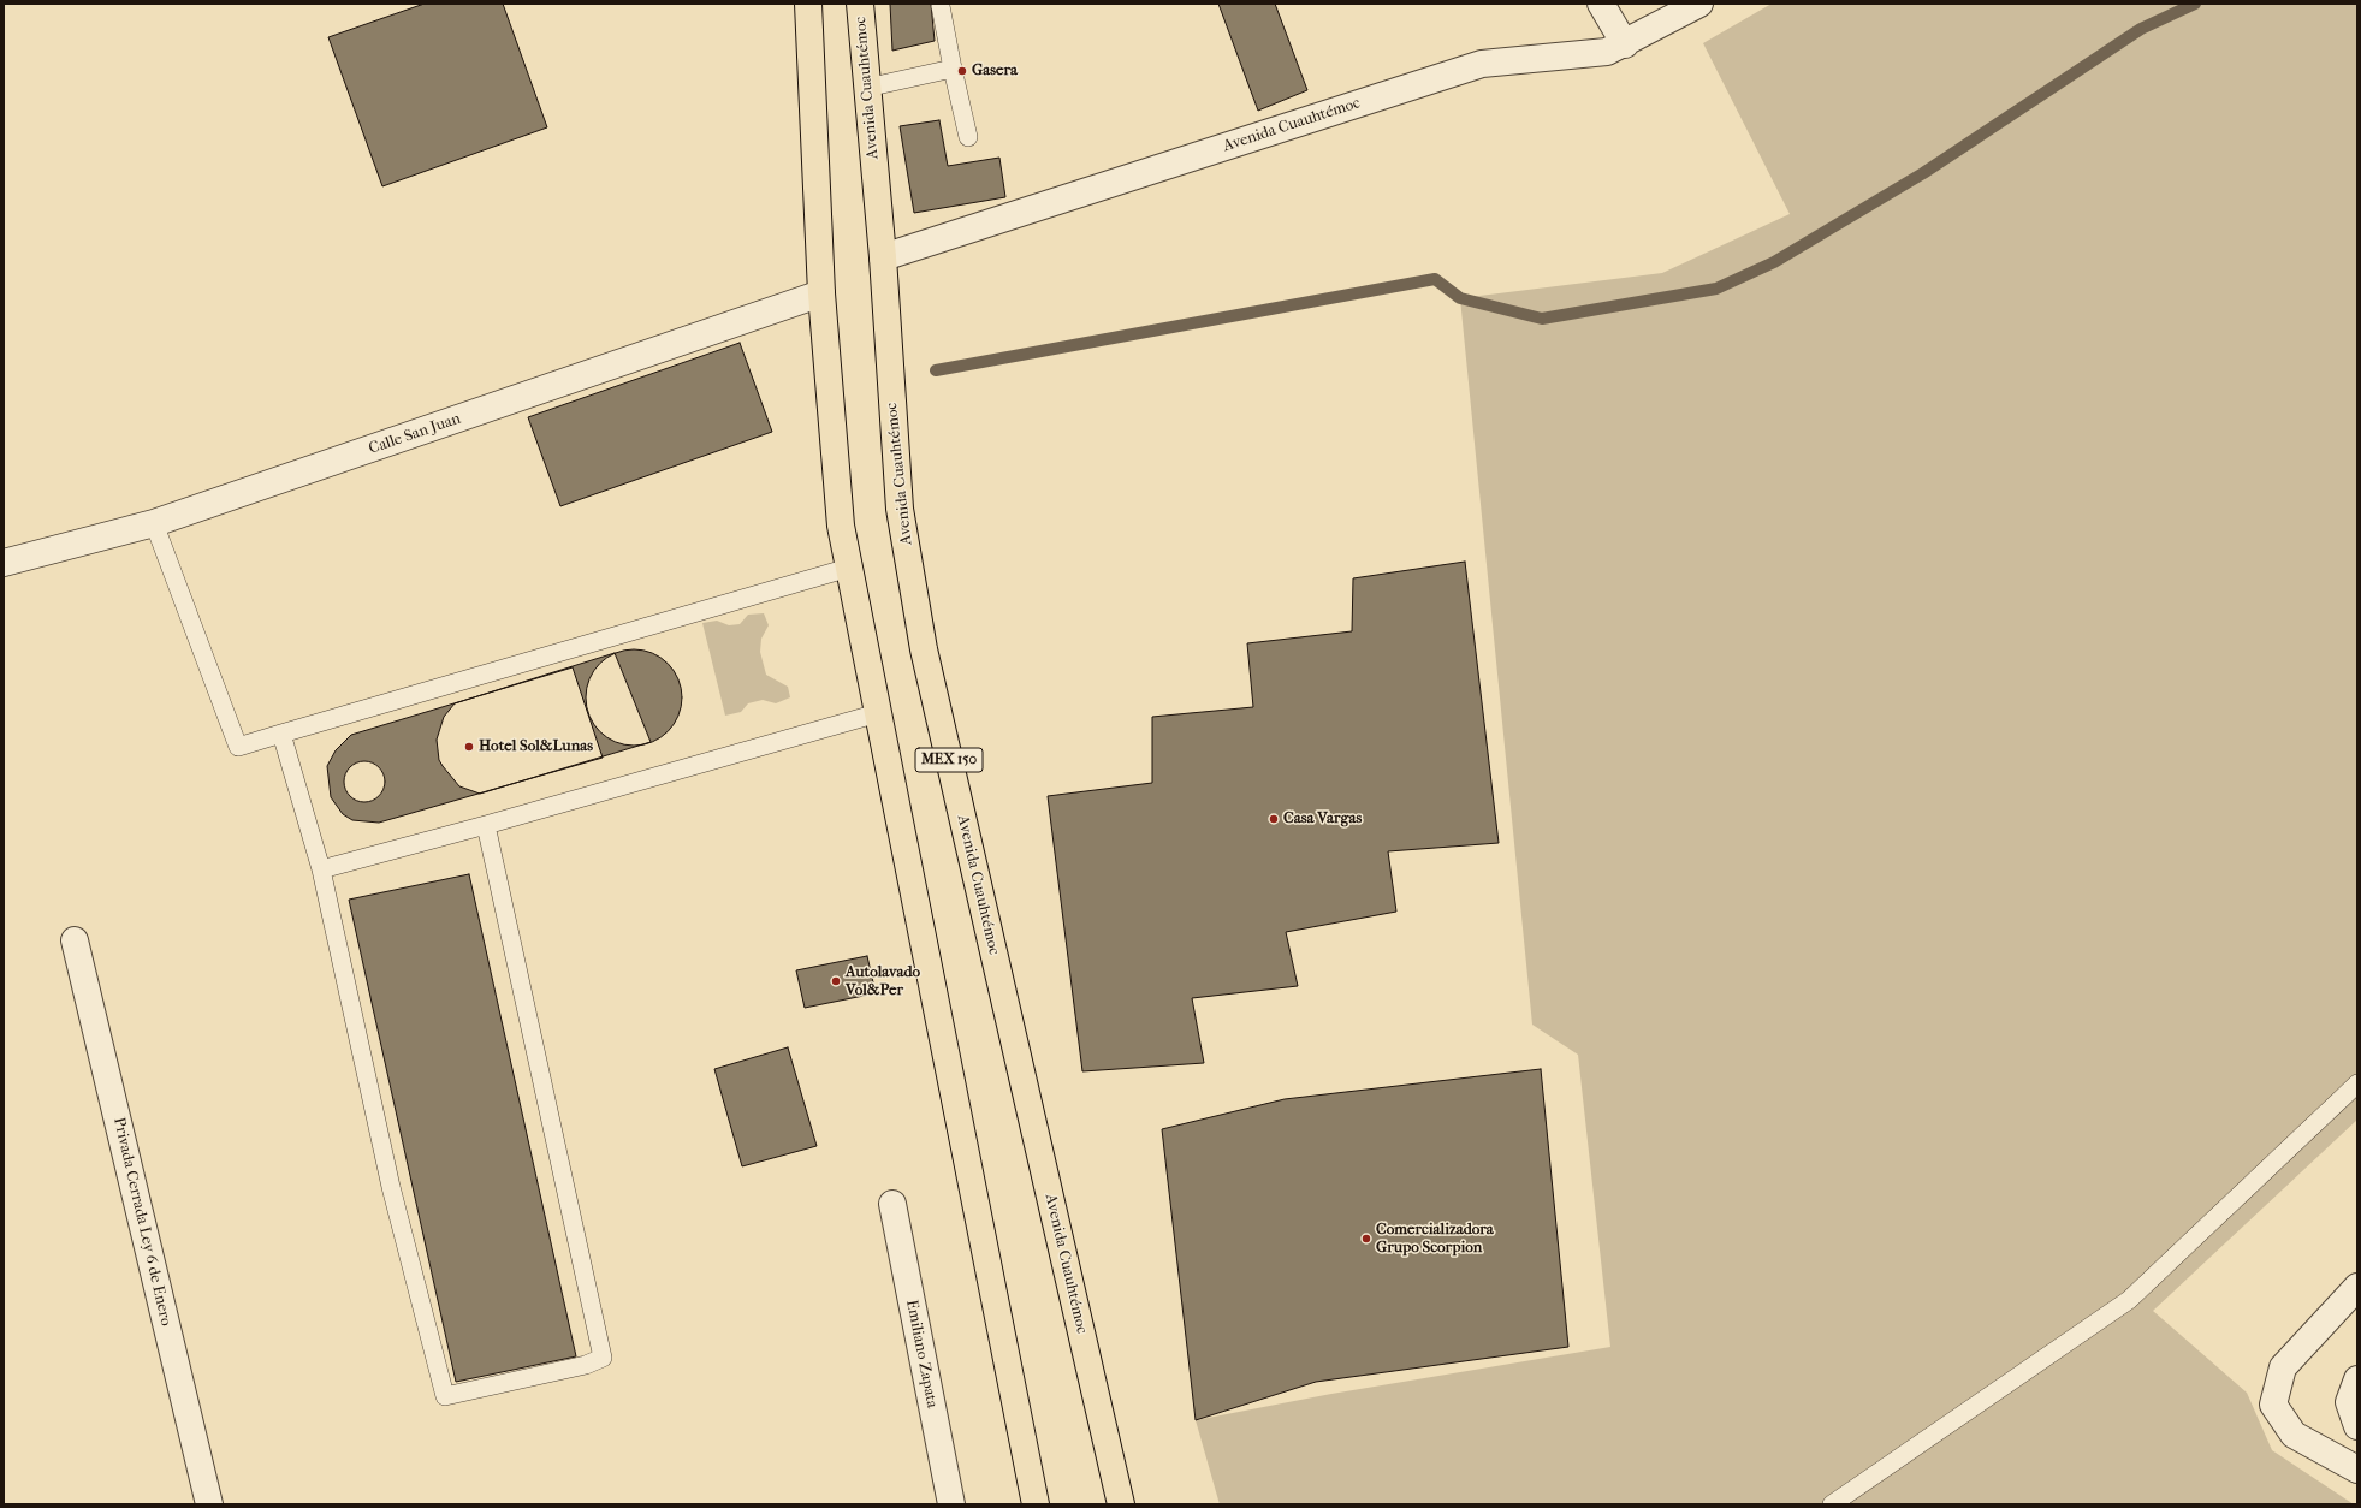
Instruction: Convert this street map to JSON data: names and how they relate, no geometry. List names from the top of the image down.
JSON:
{
  "streets": {
    "main road": ["Avenida Cuauhtémoc", "MEX 150"],
    "street": ["Calle San Juan", "Privada Cerrada Ley 6 de Enero", "Emiliano Zapata"]
  },
  "places": [
    "Gasera",
    "Hotel Sol&Lunas",
    "Casa Vargas",
    "Autolavado Vol&Per",
    "Comercializadora Grupo Scorpion"
  ]
}
